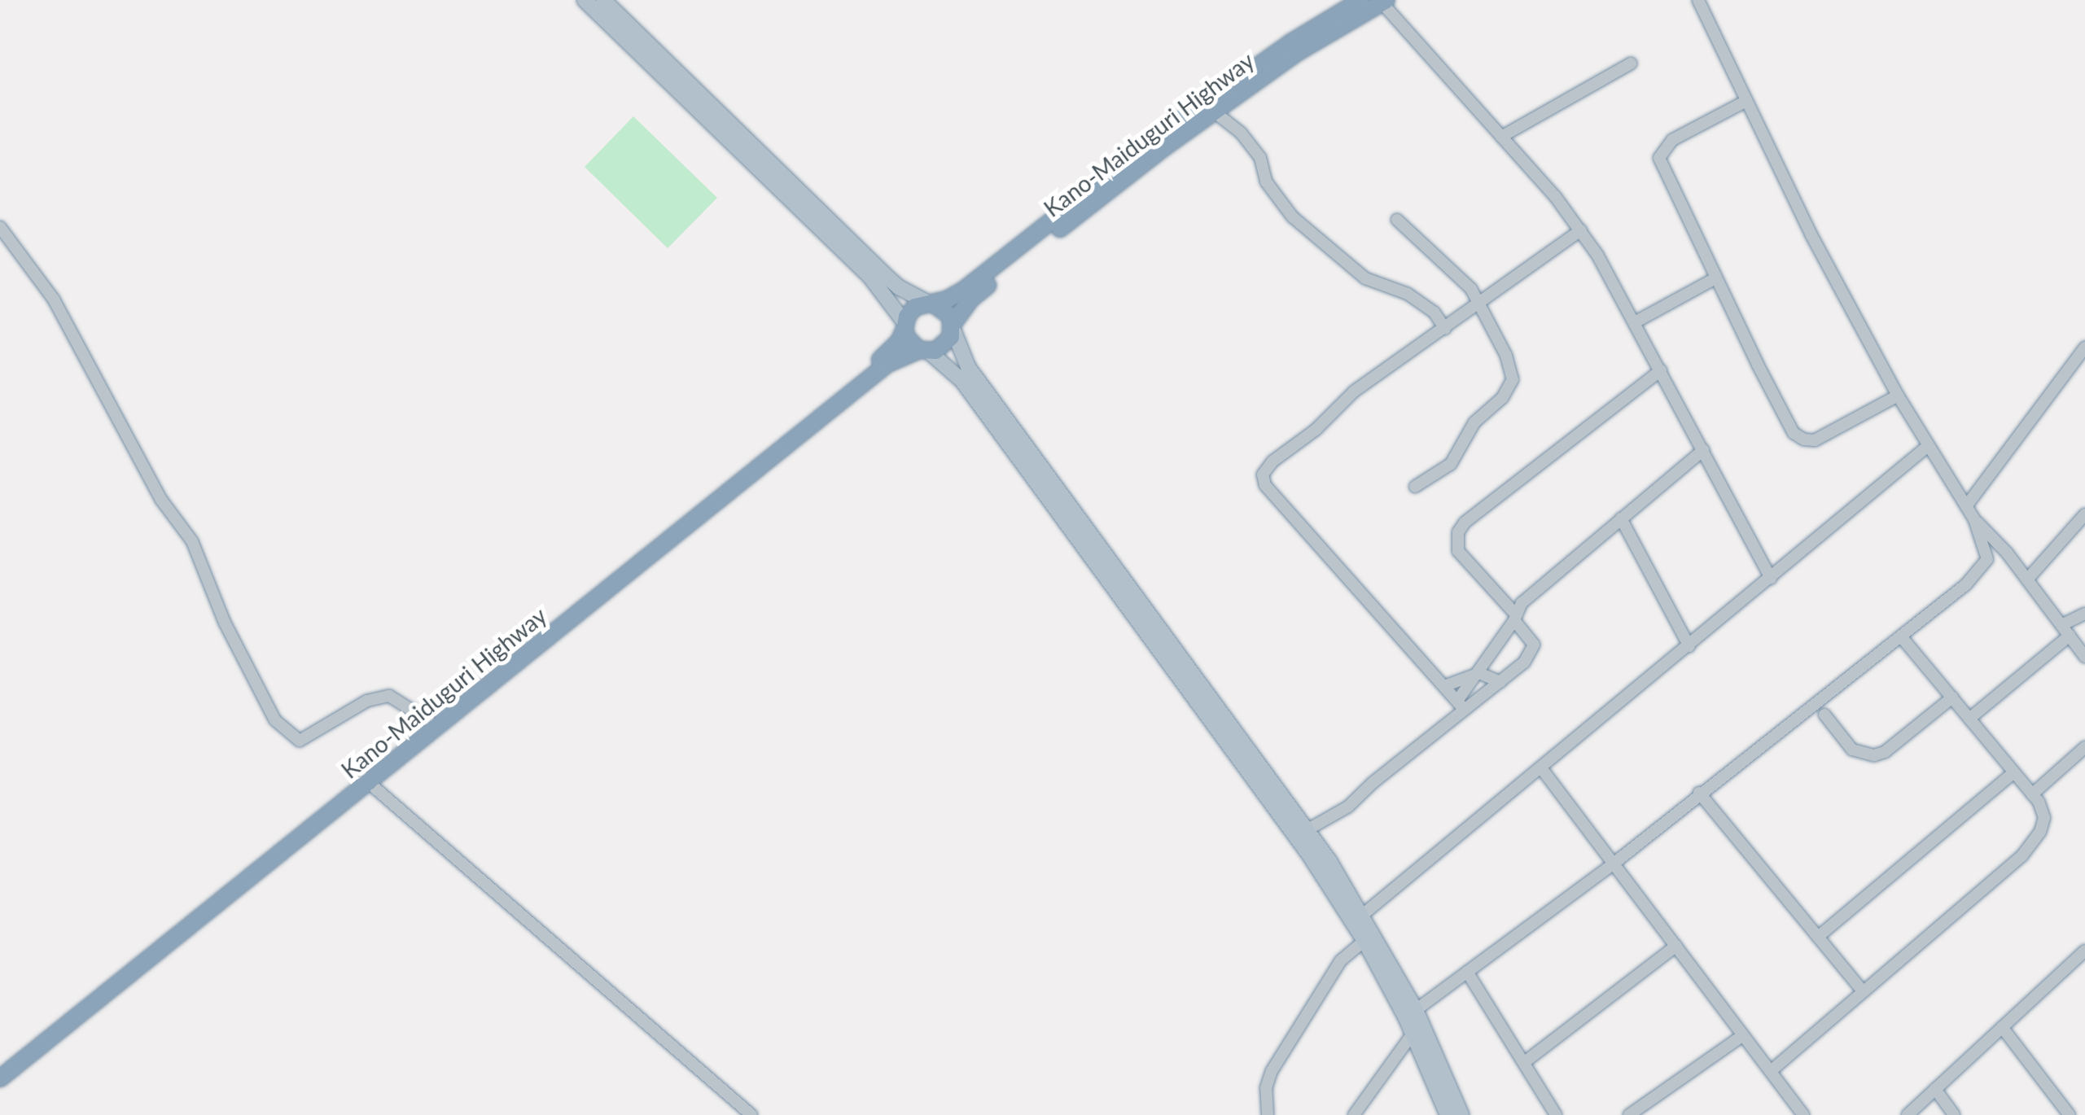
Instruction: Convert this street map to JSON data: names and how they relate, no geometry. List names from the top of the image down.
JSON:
{
  "streets": {
    "highway": ["Kano-Maiduguri Highway"]
  }
}
